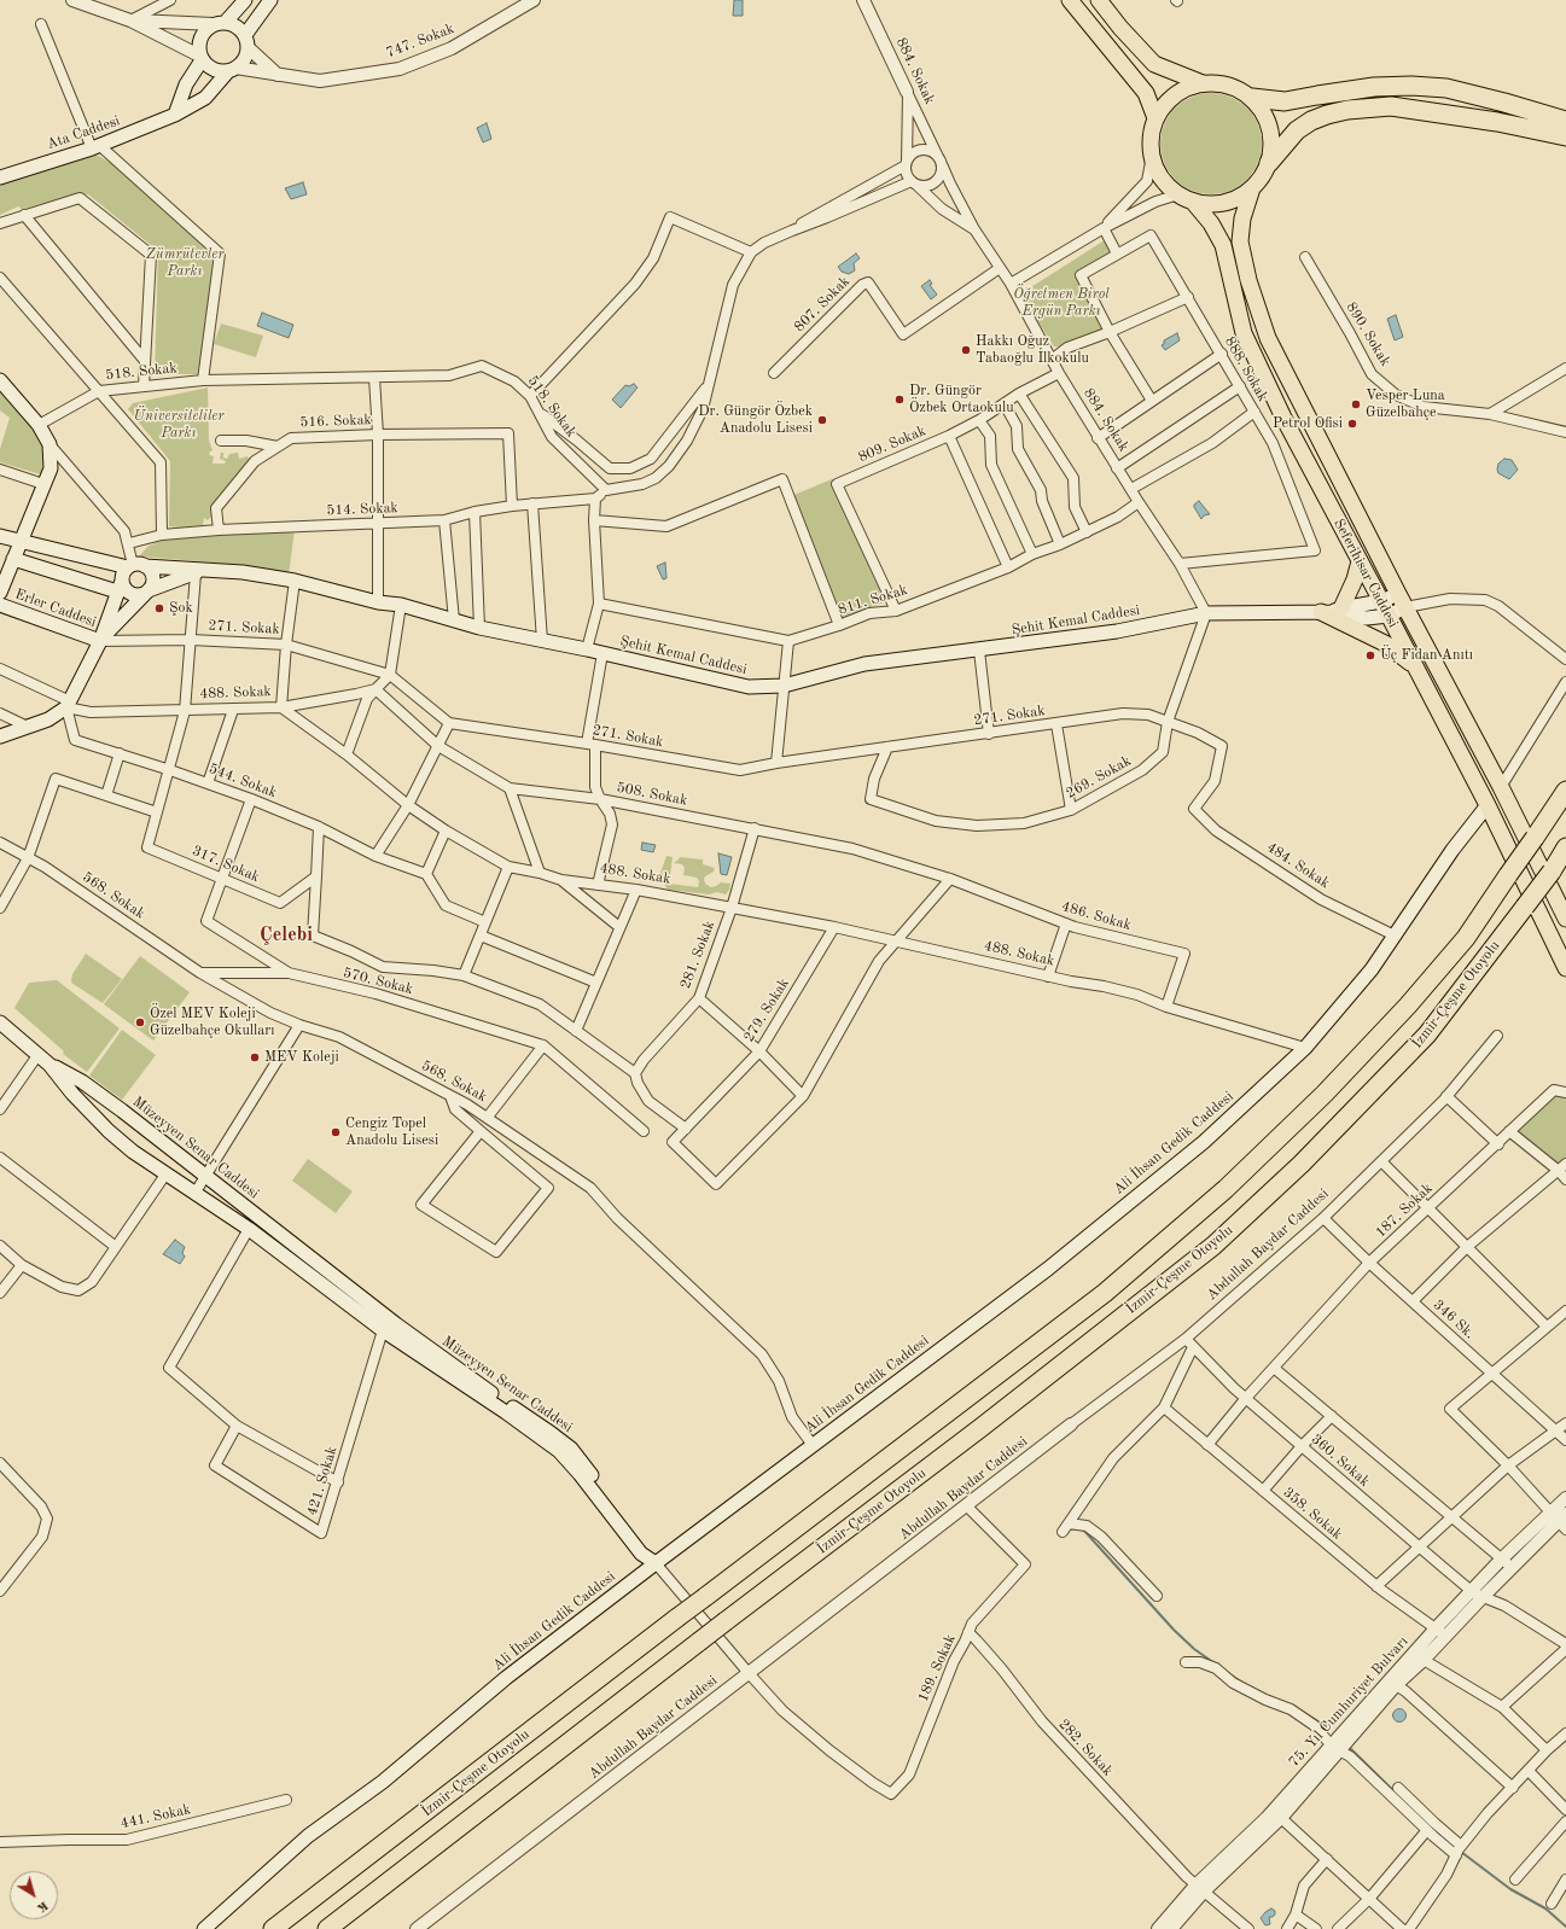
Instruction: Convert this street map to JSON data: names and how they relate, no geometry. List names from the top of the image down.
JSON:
{
  "streets": {
    "highway": ["İzmir-Çeşme Otoyolu"],
    "main road": [
      "Ata Caddesi",
      "Seferihisar Caddesi",
      "Erler Caddesi",
      "Şehit Kemal Caddesi",
      "Ali İhsan Gedik Caddesi",
      "Müzeyyen Senar Caddesi"
    ],
    "street": [
      "747. Sokak",
      "884. Sokak",
      "807. Sokak",
      "890. Sokak",
      "888. Sokak",
      "518. Sokak",
      "516. Sokak",
      "809. Sokak",
      "514. Sokak",
      "811. Sokak",
      "271. Sokak",
      "488. Sokak",
      "269. Sokak",
      "544. Sokak",
      "508. Sokak",
      "317. Sokak",
      "484. Sokak",
      "568. Sokak",
      "486. Sokak",
      "281. Sokak",
      "570. Sokak",
      "279. Sokak",
      "187. Sokak",
      "Abdullah Baydar Caddesi",
      "346 Sk.",
      "360. Sokak",
      "421. Sokak",
      "358. Sokak",
      "189. Sokak",
      "75. Yıl Cumhuriyet Bulvarı",
      "282. Sokak",
      "441. Sokak"
    ]
  },
  "crossings": [
    ["747. Sokak", "Ata Caddesi"],
    ["884. Sokak", "807. Sokak"],
    ["884. Sokak", "888. Sokak"],
    ["884. Sokak", "809. Sokak"],
    ["884. Sokak", "811. Sokak"],
    ["884. Sokak", "Şehit Kemal Caddesi"],
    ["884. Sokak", "269. Sokak"],
    ["516. Sokak", "514. Sokak"],
    ["809. Sokak", "811. Sokak"],
    ["Seferihisar Caddesi", "Şehit Kemal Caddesi"],
    ["Seferihisar Caddesi", "Ali İhsan Gedik Caddesi"],
    ["Erler Caddesi", "271. Sokak"],
    ["Şehit Kemal Caddesi", "269. Sokak"],
    ["Şehit Kemal Caddesi", "317. Sokak"],
    ["271. Sokak", "269. Sokak"],
    ["271. Sokak", "317. Sokak"],
    ["271. Sokak", "484. Sokak"],
    ["488. Sokak", "544. Sokak"],
    ["488. Sokak", "317. Sokak"],
    ["488. Sokak", "486. Sokak"],
    ["488. Sokak", "281. Sokak"],
    ["488. Sokak", "279. Sokak"],
    ["488. Sokak", "Ali İhsan Gedik Caddesi"],
    ["544. Sokak", "317. Sokak"],
    ["508. Sokak", "486. Sokak"],
    ["508. Sokak", "281. Sokak"],
    ["484. Sokak", "Ali İhsan Gedik Caddesi"],
    ["568. Sokak", "570. Sokak"],
    ["568. Sokak", "Ali İhsan Gedik Caddesi"],
    ["Ali İhsan Gedik Caddesi", "Müzeyyen Senar Caddesi"],
    ["Müzeyyen Senar Caddesi", "421. Sokak"],
    ["187. Sokak", "346 Sk."],
    ["187. Sokak", "360. Sokak"],
    ["187. Sokak", "358. Sokak"],
    ["Abdullah Baydar Caddesi", "346 Sk."],
    ["Abdullah Baydar Caddesi", "360. Sokak"],
    ["Abdullah Baydar Caddesi", "189. Sokak"],
    ["360. Sokak", "75. Yıl Cumhuriyet Bulvarı"],
    ["358. Sokak", "75. Yıl Cumhuriyet Bulvarı"],
    ["189. Sokak", "282. Sokak"],
    ["75. Yıl Cumhuriyet Bulvarı", "282. Sokak"]
  ],
  "districts": ["Çelebi"],
  "parks": ["Zümrütevler Parkı", "Öğretmen Birol Ergün Parkı", "Üniversiteliler Parkı"],
  "places": [
    "Hakkı Oğuz Tabaoğlu İlkokulu",
    "Dr. Güngör Özbek Ortaokulu",
    "Vesper Luna Güzelbahçe",
    "Dr. Güngör Özbek Anadolu Lisesi",
    "Petrol Ofisi",
    "Şok",
    "Üç Fidan Anıtı",
    "Özel MEV Koleji Güzelbahçe Okulları",
    "MEV Koleji",
    "Cengiz Topel Anadolu Lisesi"
  ],
  "north": "bottom right"
}
